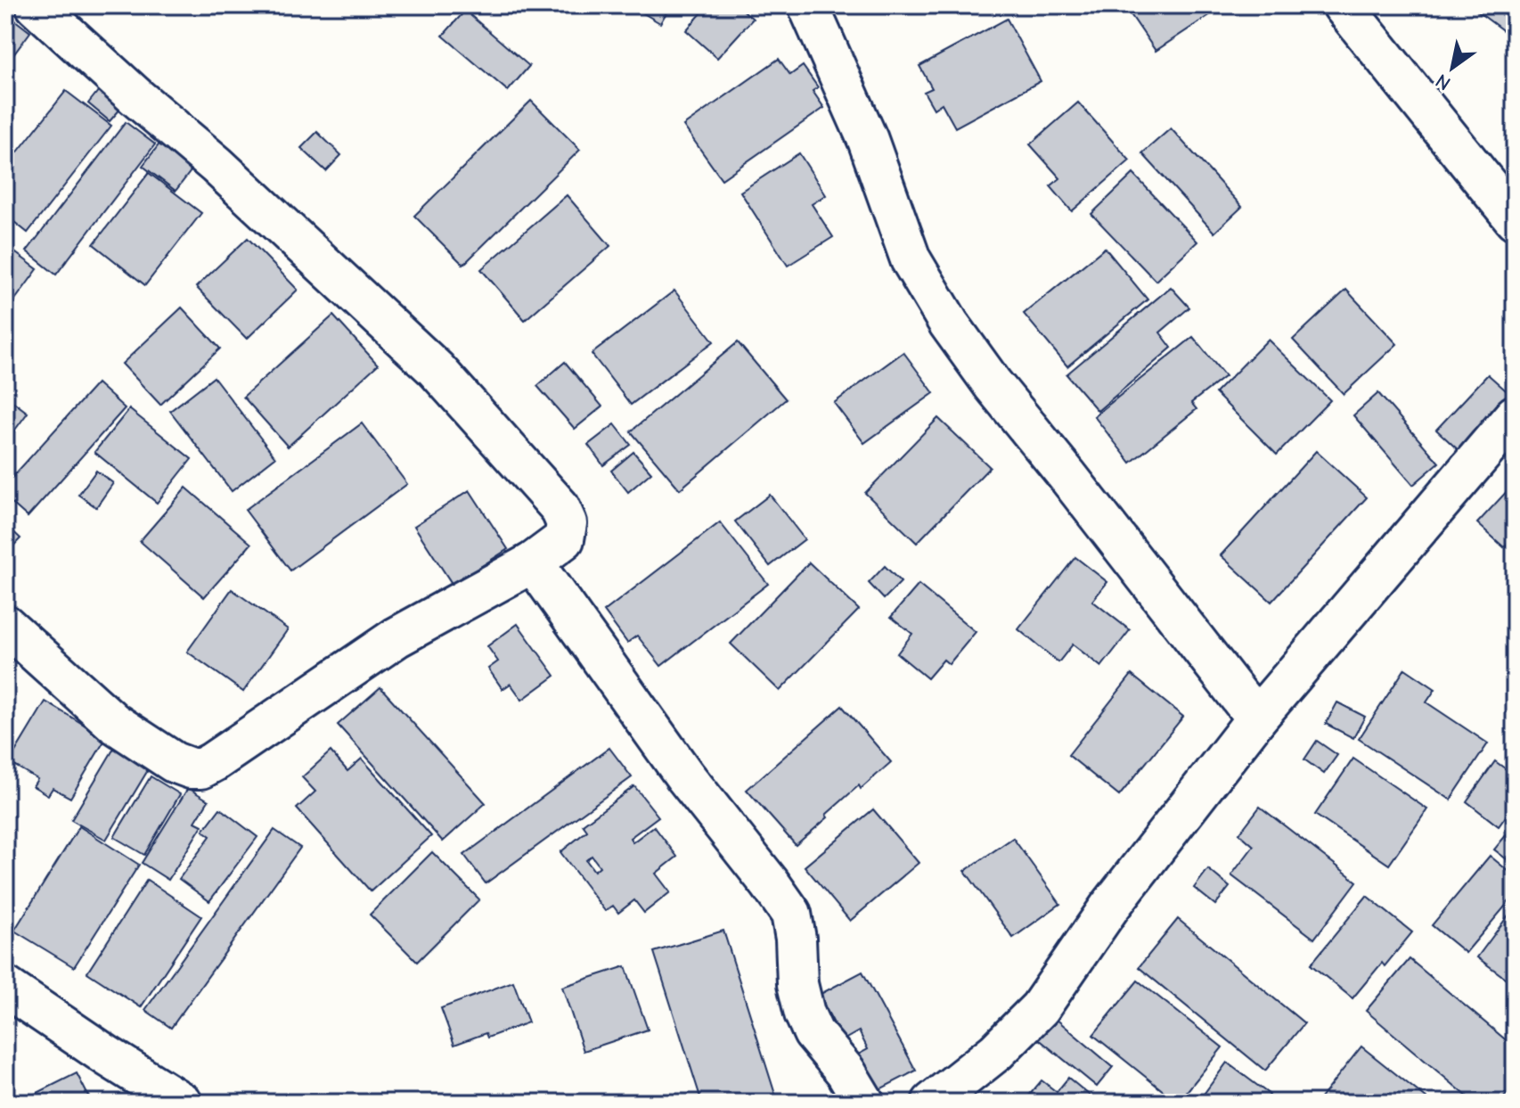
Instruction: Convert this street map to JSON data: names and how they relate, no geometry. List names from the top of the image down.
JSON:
{
  "north": "bottom left"
}
